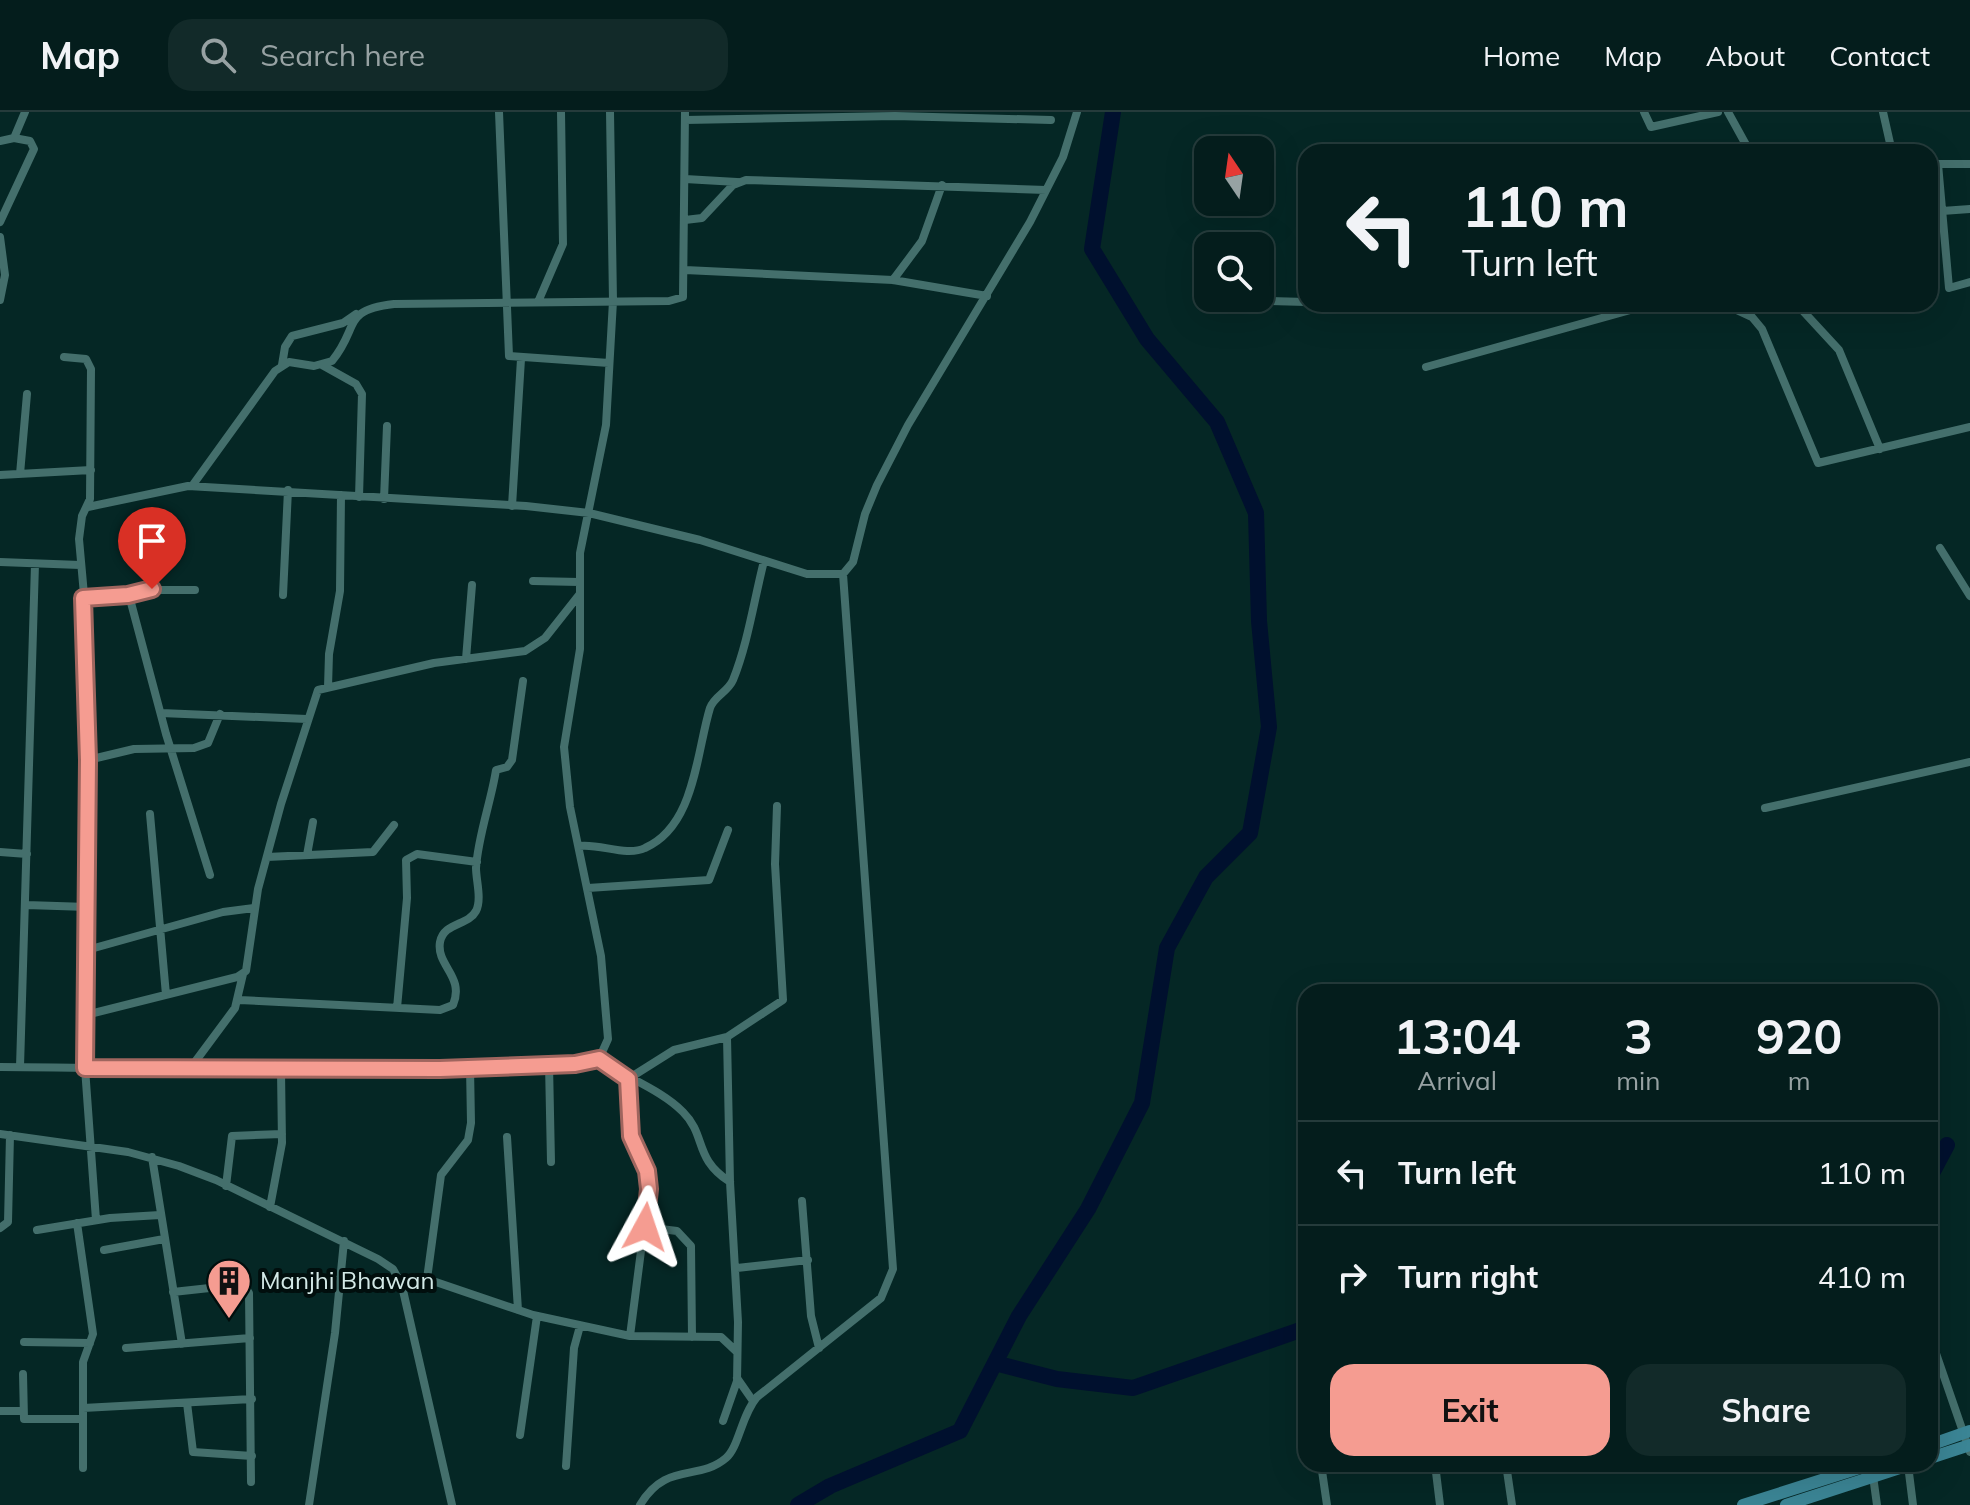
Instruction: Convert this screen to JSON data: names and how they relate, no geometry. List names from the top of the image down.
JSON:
{
  "places": {
    "building": ["Manjhi Bhawan"]
  },
  "north": "top",
  "page": {
    "header": "Map",
    "search": "Search here",
    "nav": [
      "Home",
      "Map",
      "About",
      "Contact"
    ],
    "turn": ["110 m", "Turn left"],
    "eta": [
      "13:04",
      "Arrival",
      "3",
      "min",
      "920",
      "m"
    ],
    "list": [
      {
        "name": "Turn left",
        "value": "110 m"
      },
      {
        "name": "Turn right",
        "value": "410 m"
      }
    ],
    "buttons": ["Exit", "Share"]
  }
}
